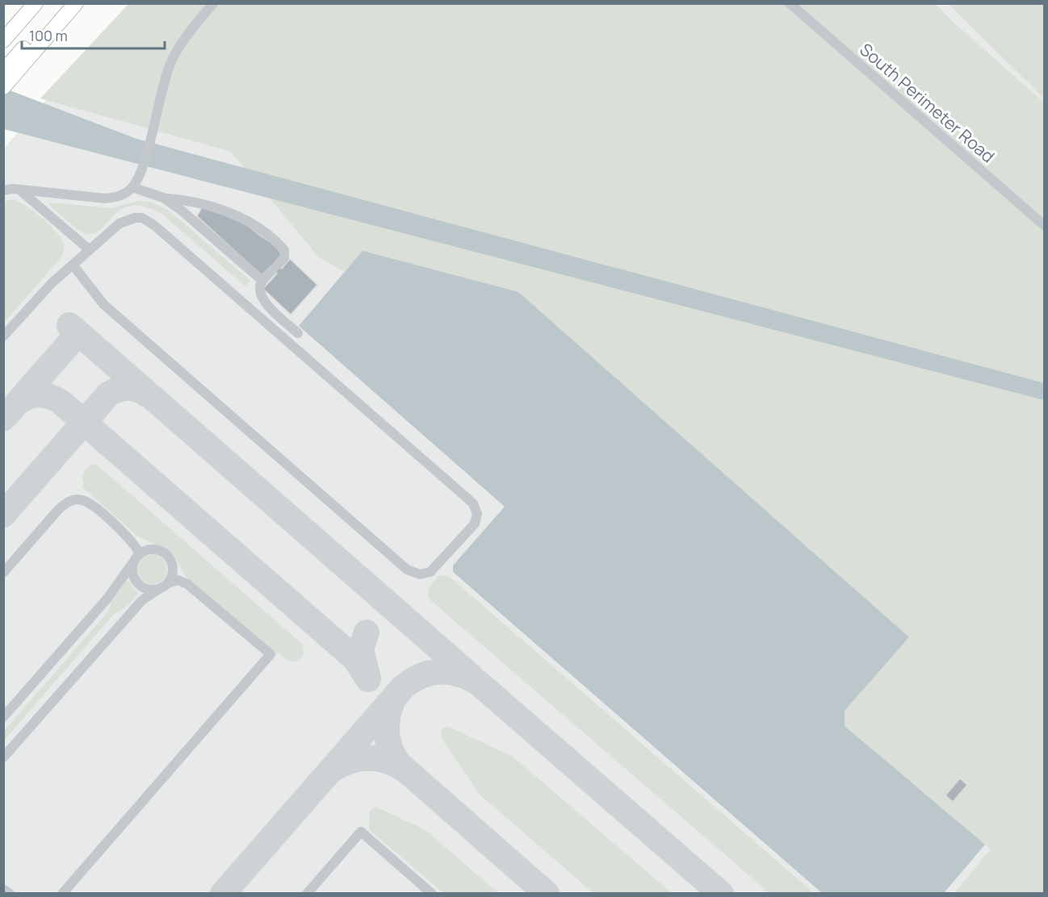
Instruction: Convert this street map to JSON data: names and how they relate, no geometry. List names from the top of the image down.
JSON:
{
  "streets": {
    "lane": ["South Perimeter Road"]
  },
  "scale_bar": "100 m"
}
